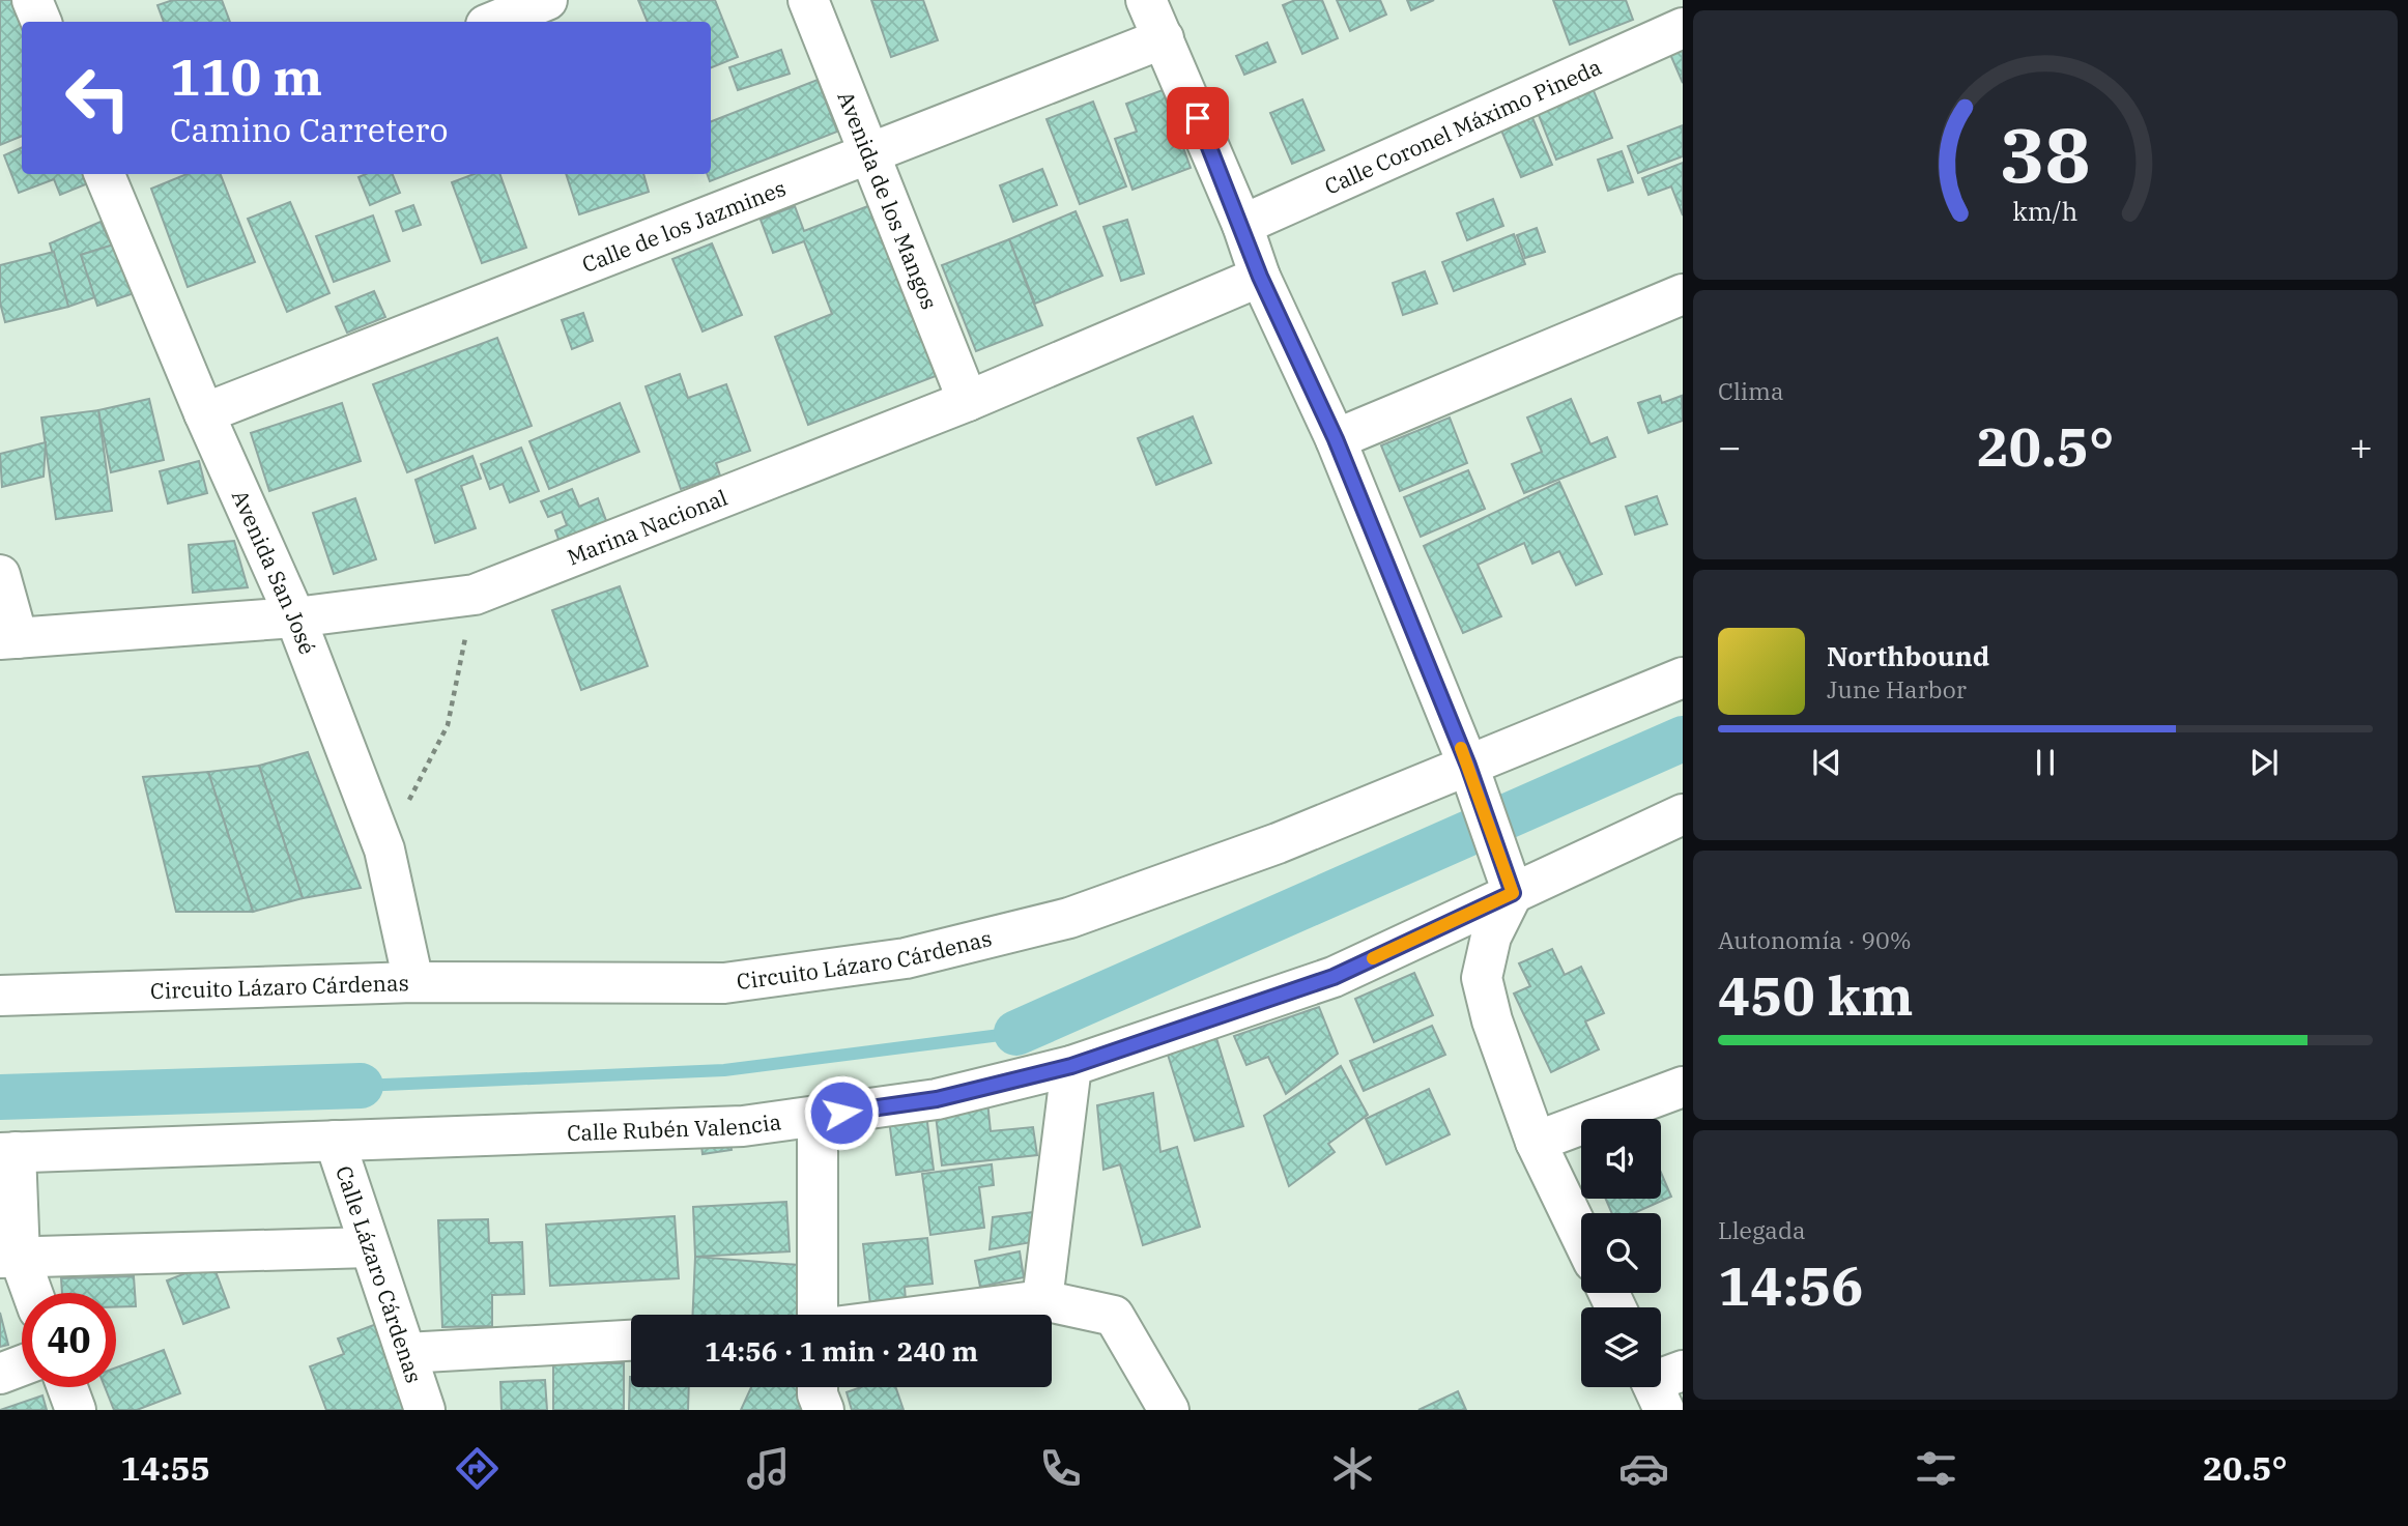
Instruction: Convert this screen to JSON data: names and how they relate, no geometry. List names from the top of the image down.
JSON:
{
  "streets": {
    "street": [
      "Calle Coronel Máximo Pineda",
      "Avenida de los Mangos",
      "Calle de los Jazmines",
      "Marina Nacional",
      "Avenida San José",
      "Circuito Lázaro Cárdenas",
      "Calle Rubén Valencia",
      "Calle Lázaro Cárdenas"
    ]
  },
  "crossings": [
    ["Avenida de los Mangos", "Calle de los Jazmines"],
    ["Avenida de los Mangos", "Marina Nacional"],
    ["Calle de los Jazmines", "Avenida San José"],
    ["Marina Nacional", "Avenida San José"],
    ["Avenida San José", "Circuito Lázaro Cárdenas"],
    ["Calle Rubén Valencia", "Calle Lázaro Cárdenas"]
  ],
  "page": {
    "turn": ["110 m", "Camino Carretero"],
    "tile": [
      "Clima",
      ["Autonomía · 90%", "450 km"],
      ["Llegada", "14:56"]
    ],
    "heat": ["−", "20.5°", "+"],
    "song": ["Northbound", "June Harbor"],
    "limit": "40",
    "trip": "14:56 · 1 min · 240 m",
    "tabs": ["14:55", "20.5°"],
    "gauge": ["38", "km/h"]
  }
}
